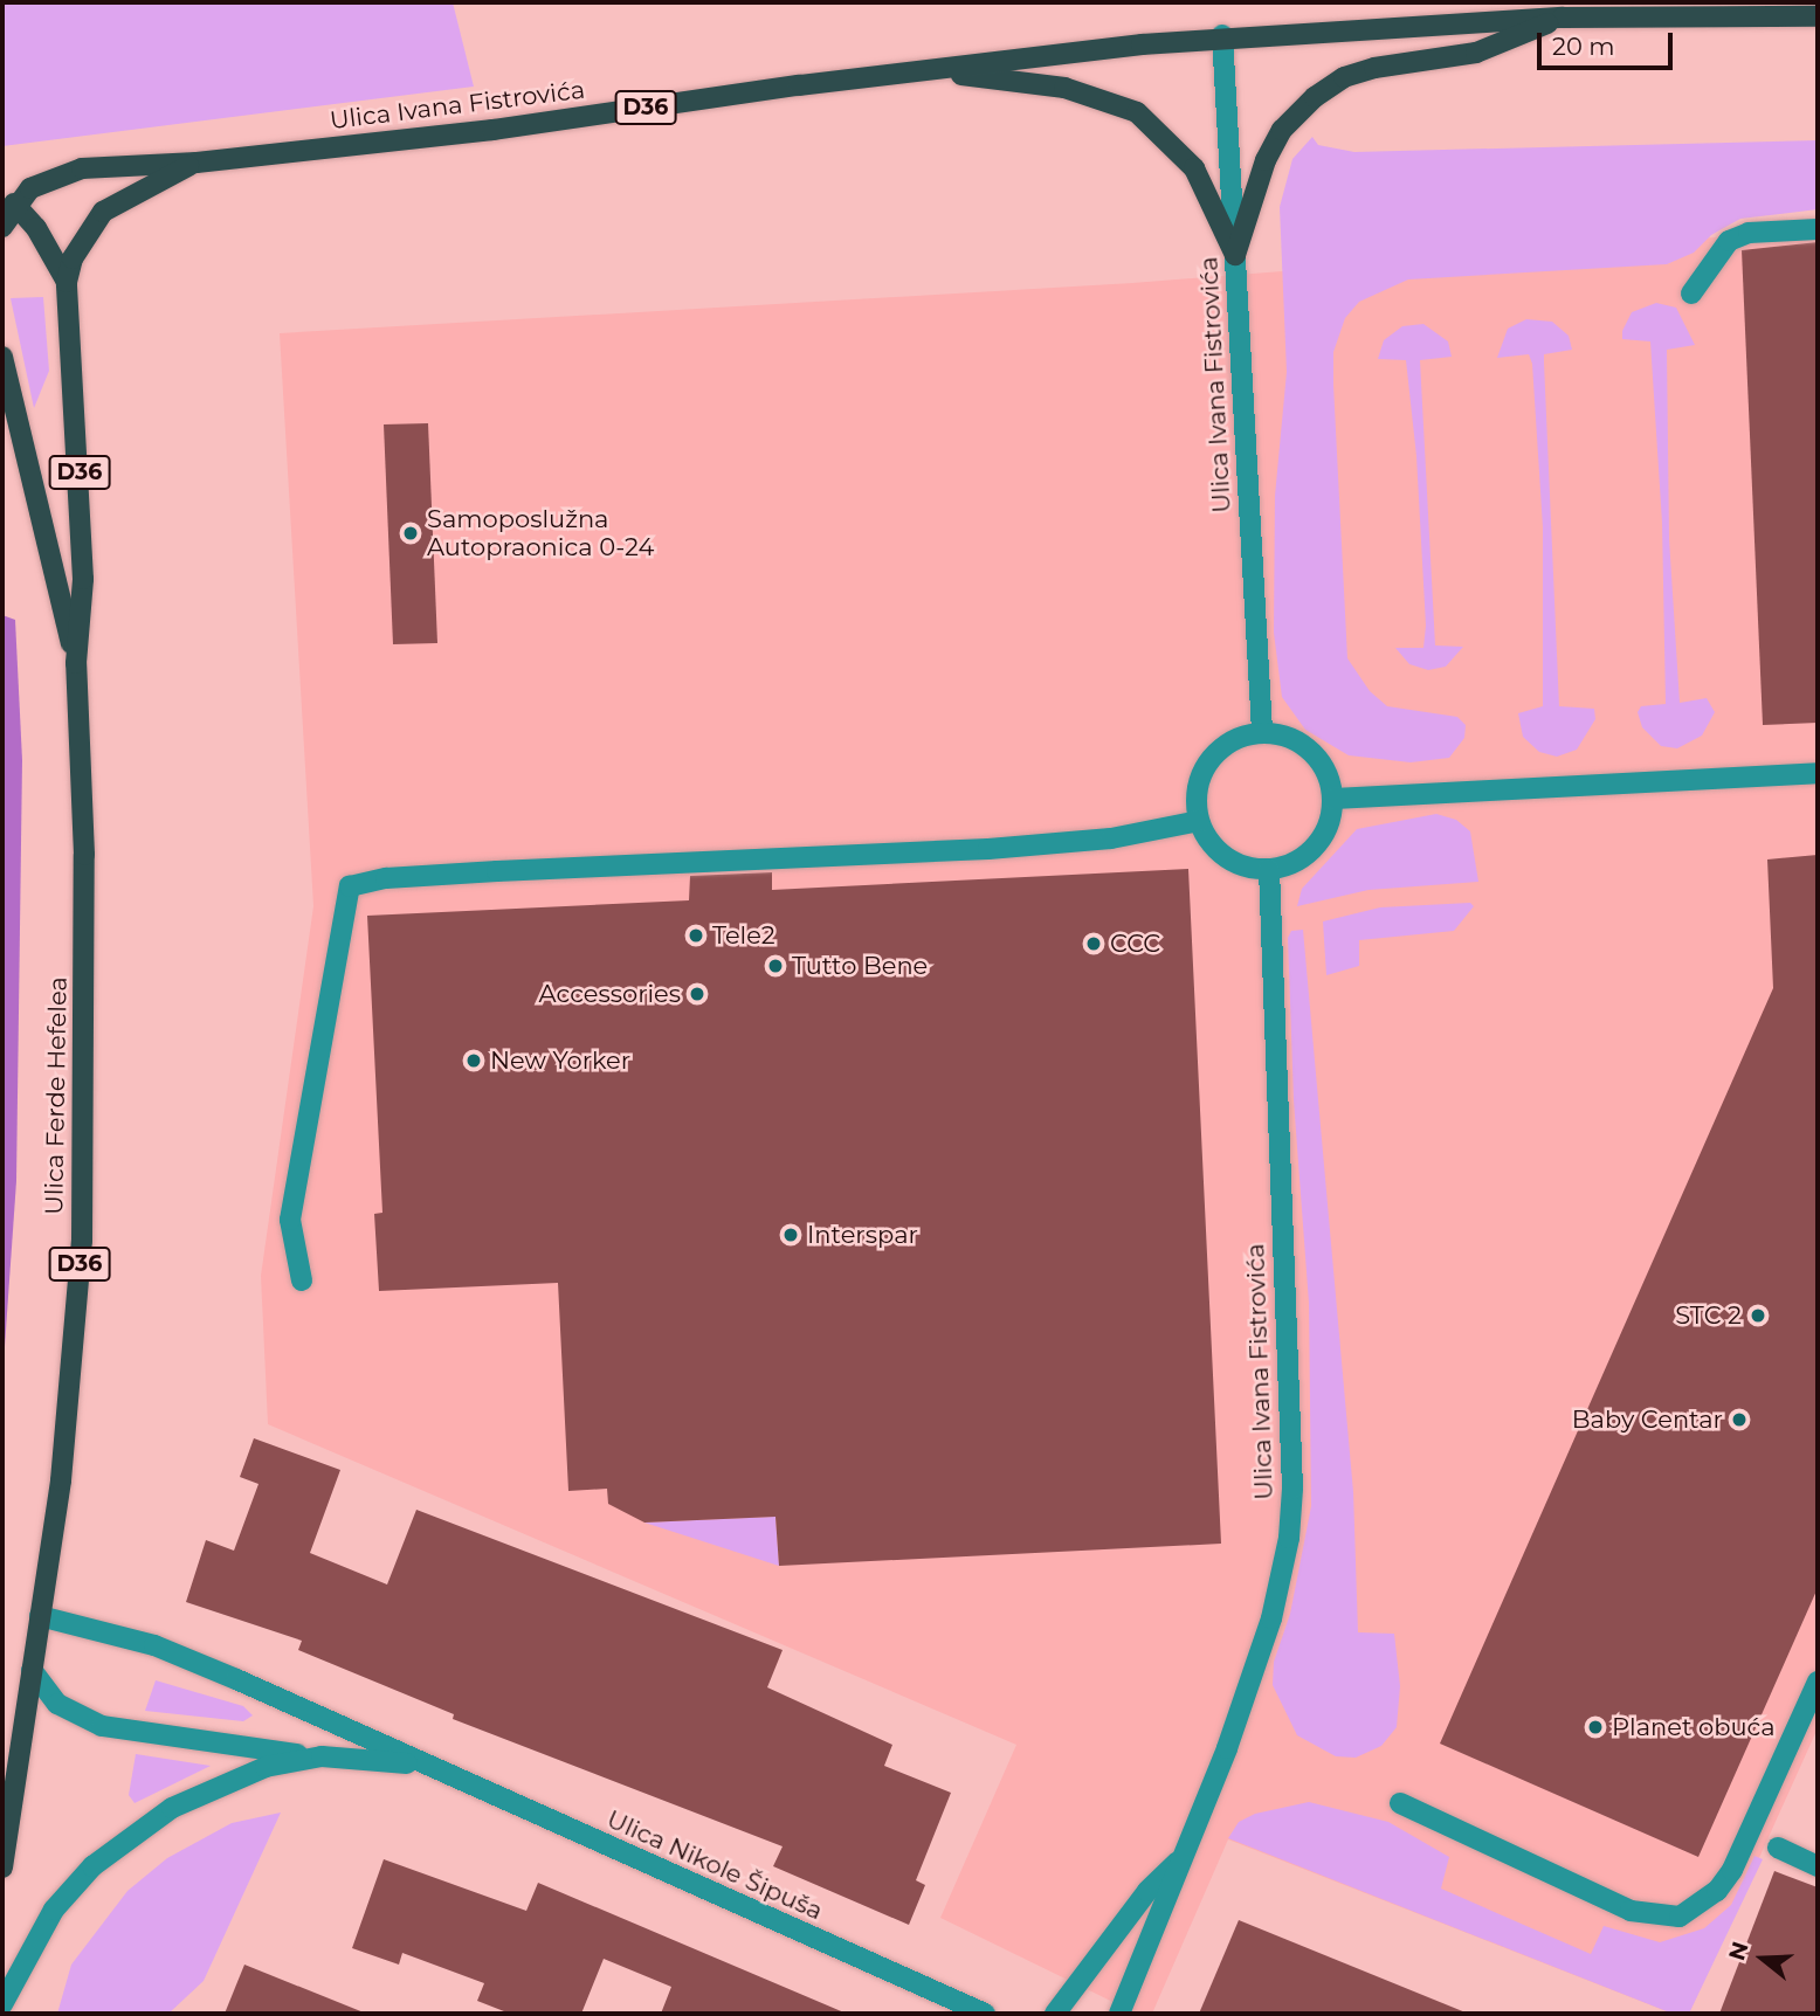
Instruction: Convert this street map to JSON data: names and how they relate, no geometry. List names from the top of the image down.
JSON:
{
  "streets": {
    "main road": ["Ulica Ivana Fistrovića", "D36", "Ulica Ferde Hefelea"],
    "street": ["Ulica Nikole Šipuša"]
  },
  "crossings": [
    ["Ulica Ivana Fistrovića", "D36"],
    ["Ulica Ivana Fistrovića", "Ulica Ferde Hefelea"],
    ["Ulica Ferde Hefelea", "Ulica Nikole Šipuša"]
  ],
  "places": [
    "Samoposlužna Autopraonica 0-24",
    "Tele2",
    "CCC",
    "Tutto Bene",
    "Accessories",
    "New Yorker",
    "Interspar",
    "STC 2",
    "Baby Centar",
    "Planet obuća"
  ],
  "scale_bar": "20 m",
  "north": "left"
}
